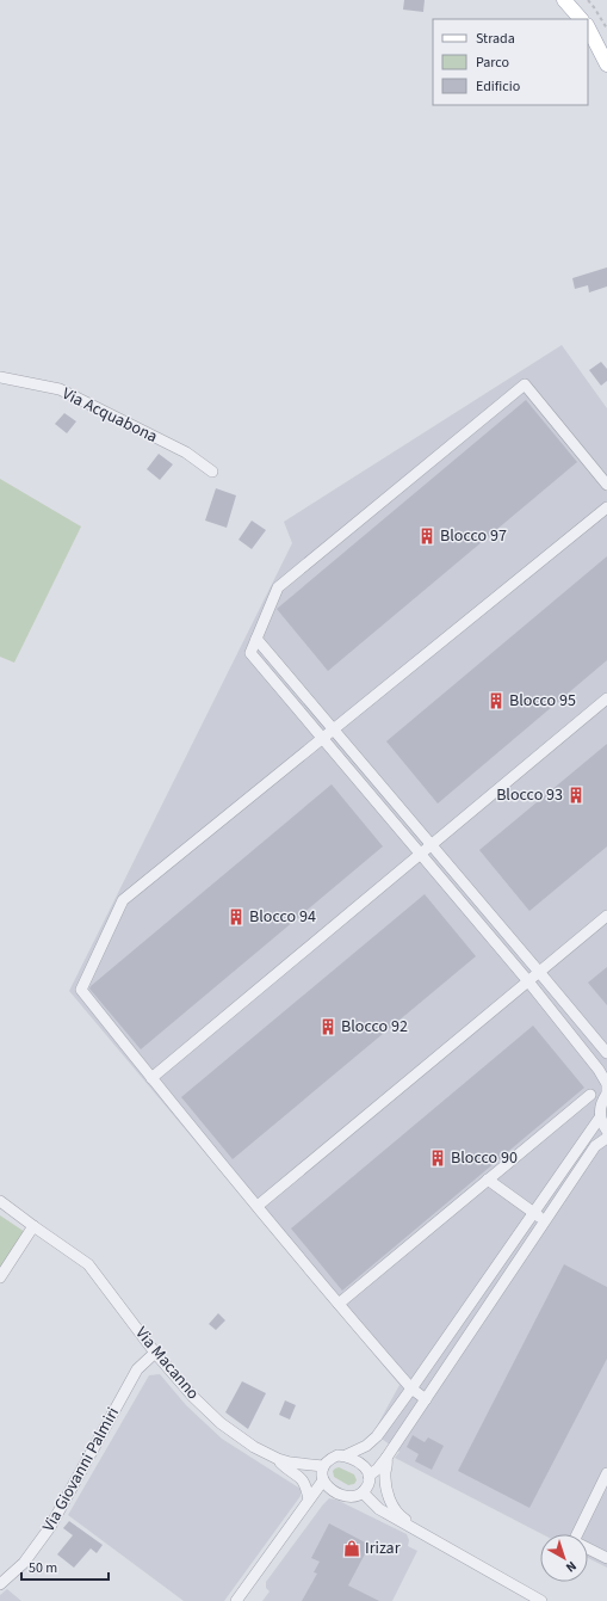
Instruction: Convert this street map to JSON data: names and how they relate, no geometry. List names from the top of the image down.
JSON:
{
  "streets": {
    "street": ["Via Acquabona", "Via Macanno", "Via Giovanni Palmiri"]
  },
  "crossings": [
    ["Via Macanno", "Via Giovanni Palmiri"]
  ],
  "places": {
    "building": [
      "Blocco 97",
      "Blocco 95",
      "Blocco 93",
      "Blocco 94",
      "Blocco 92",
      "Blocco 90"
    ],
    "shop": ["Irizar"]
  },
  "legend": ["Strada", "Parco", "Edificio"],
  "scale_bar": "50 m",
  "north": "bottom right"
}
